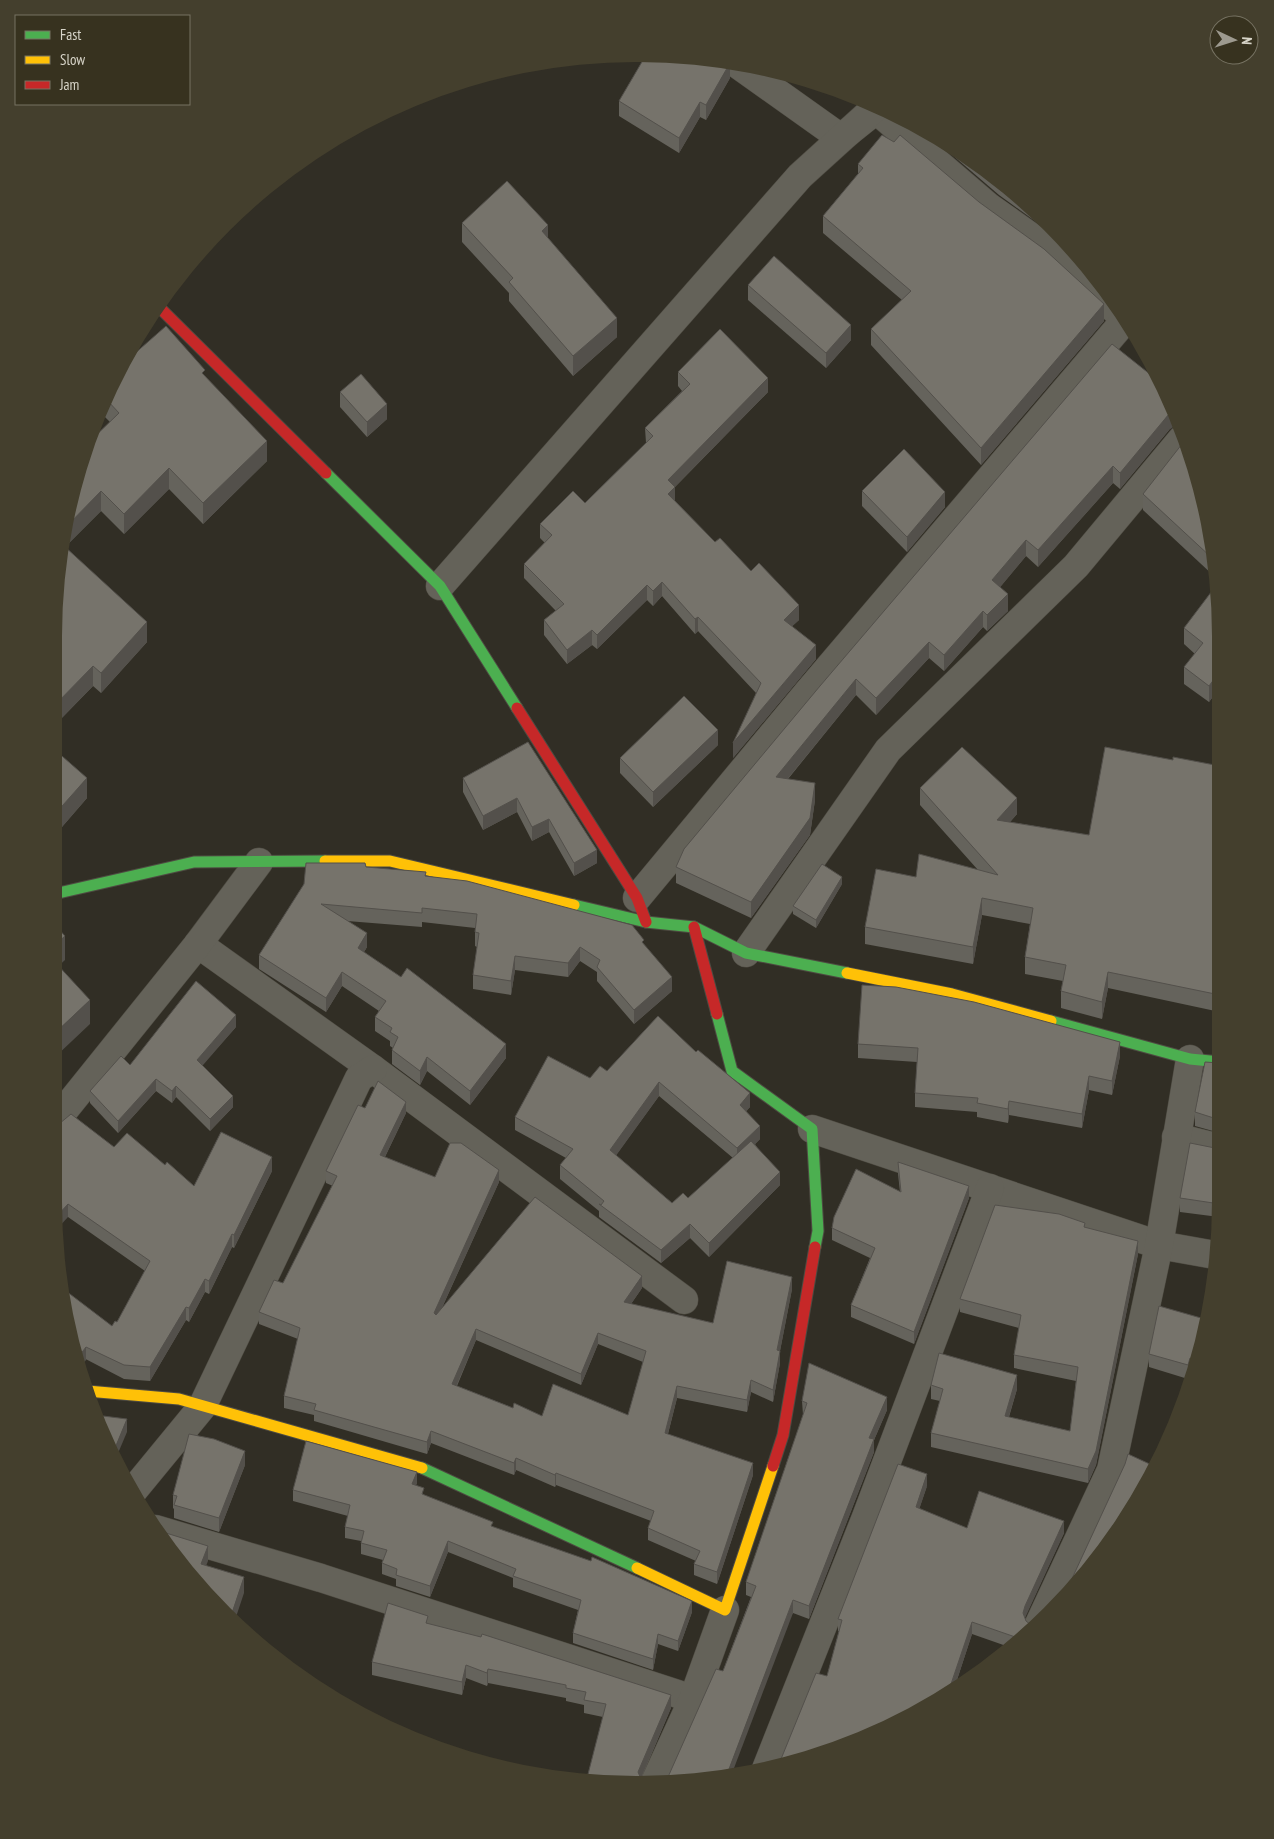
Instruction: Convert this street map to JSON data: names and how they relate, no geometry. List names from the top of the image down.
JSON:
{
  "legend": ["Fast", "Slow", "Jam"],
  "north": "right"
}
